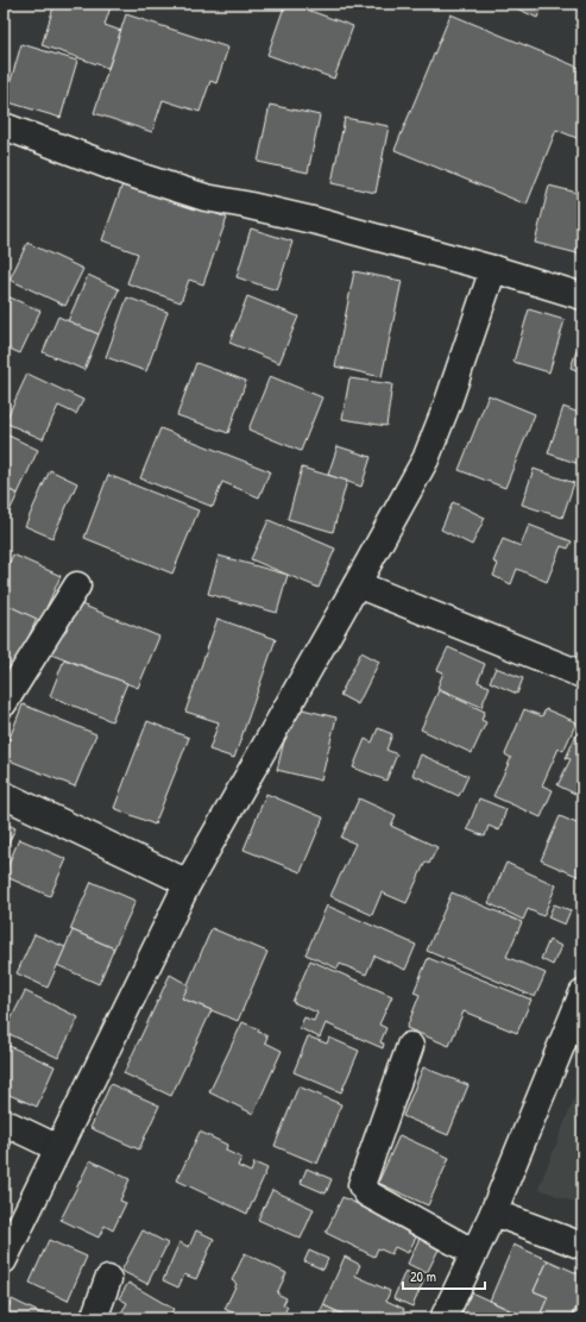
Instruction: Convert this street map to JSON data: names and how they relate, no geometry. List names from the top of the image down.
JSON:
{
  "scale_bar": "20 m"
}
